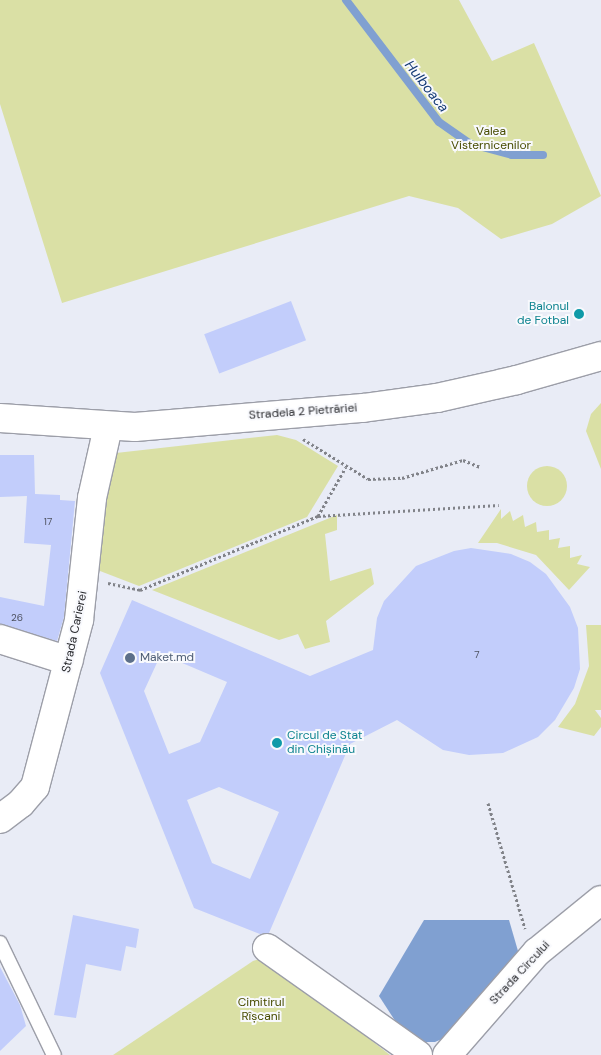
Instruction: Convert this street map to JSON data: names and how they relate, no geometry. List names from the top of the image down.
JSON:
{
  "streets": {
    "street": ["Stradela 2 Pietrăriei", "Strada Carierei", "Strada Circului"]
  },
  "crossings": [
    ["Stradela 2 Pietrăriei", "Strada Carierei"]
  ],
  "water": ["Hulboaca"],
  "parks": ["Valea Visternicenilor", "Cimitirul Rîșcani"],
  "places": ["Balonul de Fotbal", "Maket.md", "Circul de Stat din Chișinău"],
  "house_numbers": ["17", "26", "7"]
}
